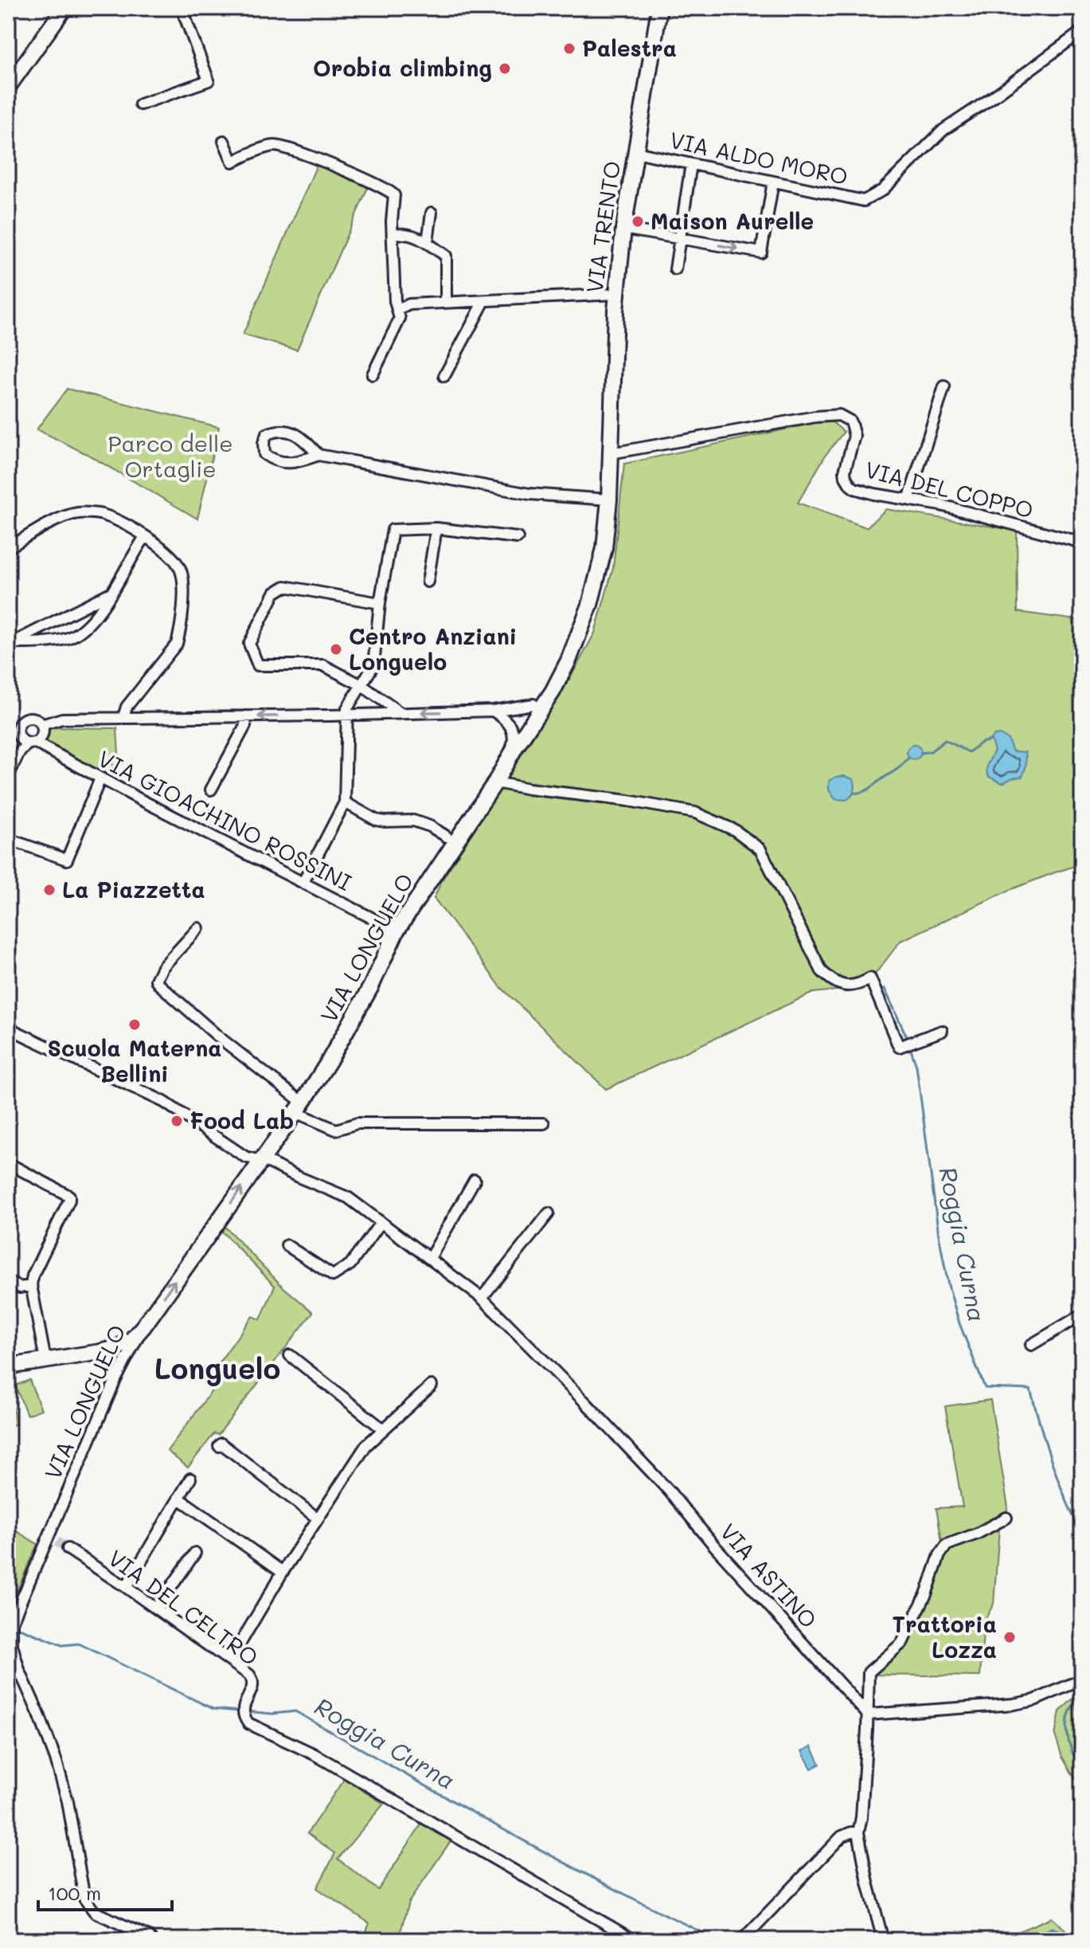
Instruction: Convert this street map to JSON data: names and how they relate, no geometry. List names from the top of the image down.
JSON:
{
  "streets": {
    "street": [
      "VIA ALDO MORO",
      "VIA TRENTO",
      "VIA DEL COPPO",
      "VIA GIOACHINO ROSSINI",
      "VIA LONGUELO",
      "VIA ASTINO",
      "VIA DEL CELTRO"
    ]
  },
  "crossings": [
    ["VIA ALDO MORO", "VIA TRENTO"],
    ["VIA TRENTO", "VIA DEL COPPO"],
    ["VIA TRENTO", "VIA LONGUELO"],
    ["VIA DEL COPPO", "VIA LONGUELO"],
    ["VIA GIOACHINO ROSSINI", "VIA LONGUELO"],
    ["VIA LONGUELO", "VIA ASTINO"]
  ],
  "districts": ["Longuelo"],
  "water": ["Roggia Curna"],
  "parks": ["Parco delle Ortaglie"],
  "places": [
    "Palestra",
    "Orobia climbing",
    "Maison Aurelle",
    "Centro Anziani Longuelo",
    "La Piazzetta",
    "Scuola Materna Bellini",
    "Food Lab",
    "Trattoria Lozza"
  ],
  "scale_bar": "100 m"
}
